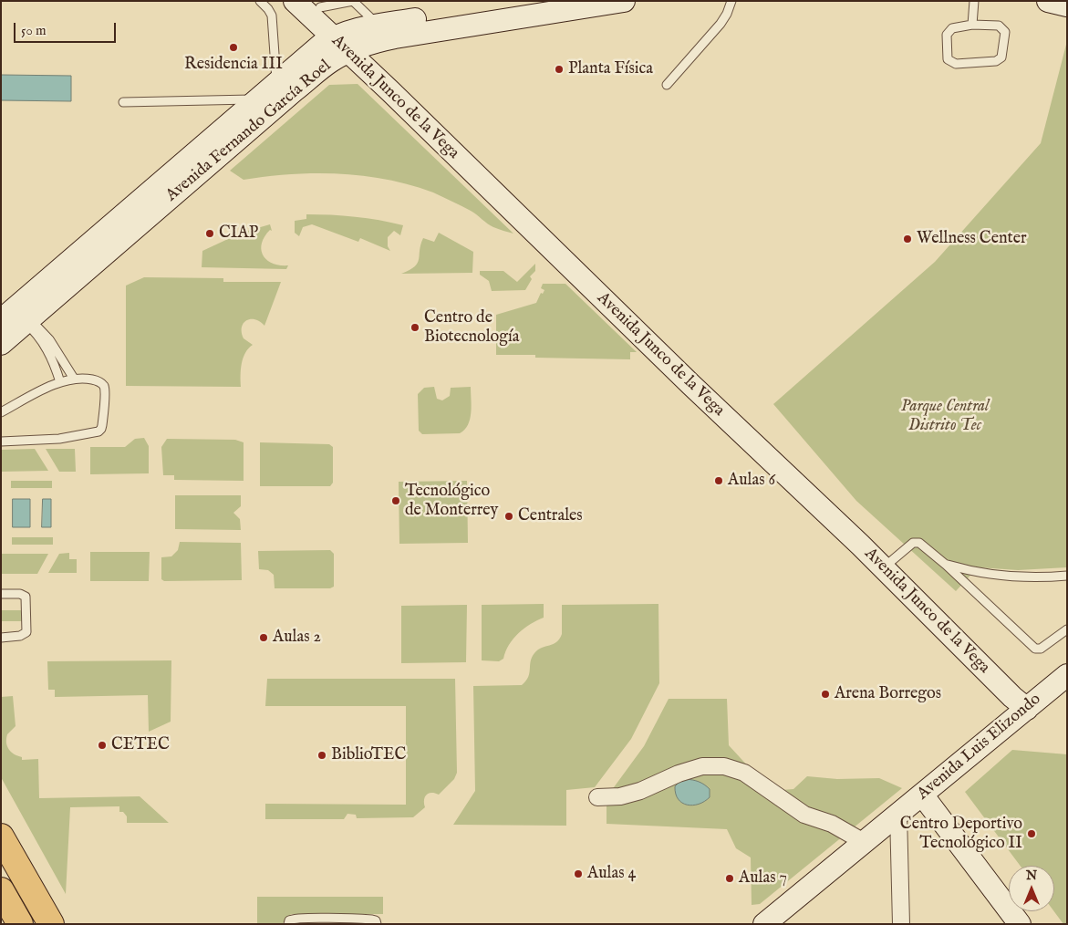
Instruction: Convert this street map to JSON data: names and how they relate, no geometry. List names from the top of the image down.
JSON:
{
  "streets": {
    "street": ["Avenida Junco de la Vega", "Avenida Fernando García Roel", "Avenida Luis Elizondo"]
  },
  "crossings": [
    ["Avenida Junco de la Vega", "Avenida Fernando García Roel"],
    ["Avenida Junco de la Vega", "Avenida Luis Elizondo"]
  ],
  "parks": ["Parque Central Distrito Tec"],
  "places": [
    "Residencia III",
    "Planta Física",
    "CIAP",
    "Wellness Center",
    "Centro de Biotecnología",
    "Aulas 6",
    "Tecnológico de Monterrey",
    "Centrales",
    "Aulas 2",
    "Arena Borregos",
    "CETEC",
    "BiblioTEC",
    "Centro Deportivo Tecnológico II",
    "Aulas 4",
    "Aulas 7"
  ],
  "scale_bar": "50 m",
  "north": "top"
}
